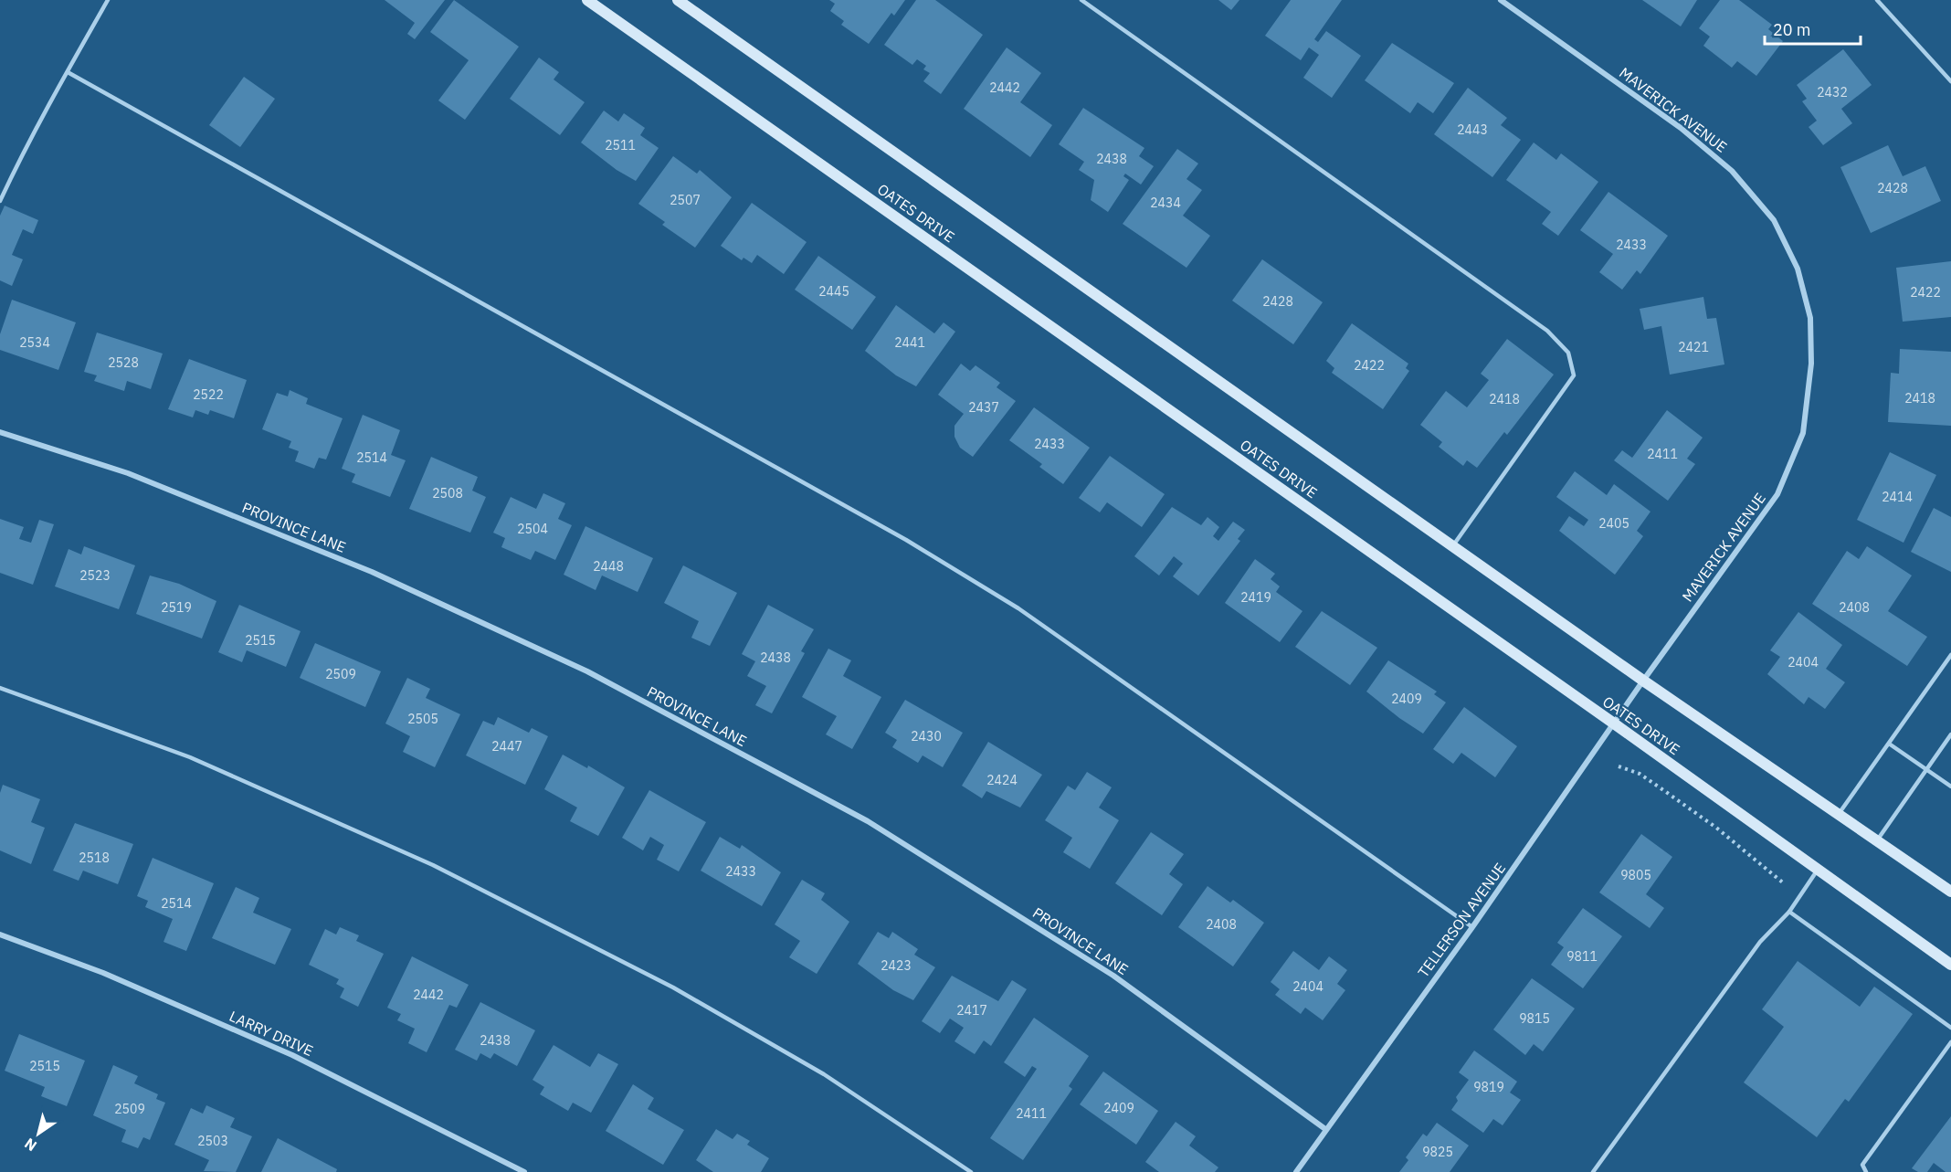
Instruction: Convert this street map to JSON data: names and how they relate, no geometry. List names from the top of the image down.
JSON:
{
  "streets": {
    "main road": ["OATES DRIVE"],
    "street": [
      "MAVERICK AVENUE",
      "PROVINCE LANE",
      "TELLERSON AVENUE",
      "LARRY DRIVE"
    ]
  },
  "crossings": [
    ["MAVERICK AVENUE", "TELLERSON AVENUE"],
    ["OATES DRIVE", "TELLERSON AVENUE"],
    ["PROVINCE LANE", "TELLERSON AVENUE"]
  ],
  "house_numbers": [
    "2442",
    "2432",
    "2443",
    "2511",
    "2438",
    "2428",
    "2507",
    "2434",
    "2433",
    "2445",
    "2422",
    "2428",
    "2534",
    "2441",
    "2421",
    "2528",
    "2422",
    "2522",
    "2418",
    "2418",
    "2437",
    "2433",
    "2411",
    "2514",
    "2508",
    "2414",
    "2405",
    "2504",
    "2448",
    "2523",
    "2419",
    "2519",
    "2408",
    "2515",
    "2438",
    "2404",
    "2509",
    "2409",
    "2505",
    "2430",
    "2447",
    "2424",
    "2518",
    "2433",
    "9805",
    "2514",
    "2408",
    "9811",
    "2423",
    "2404",
    "2442",
    "2417",
    "9815",
    "2438",
    "2515",
    "9819",
    "2409",
    "2509",
    "2411",
    "2503",
    "9825"
  ],
  "scale_bar": "20 m",
  "north": "bottom left"
}
